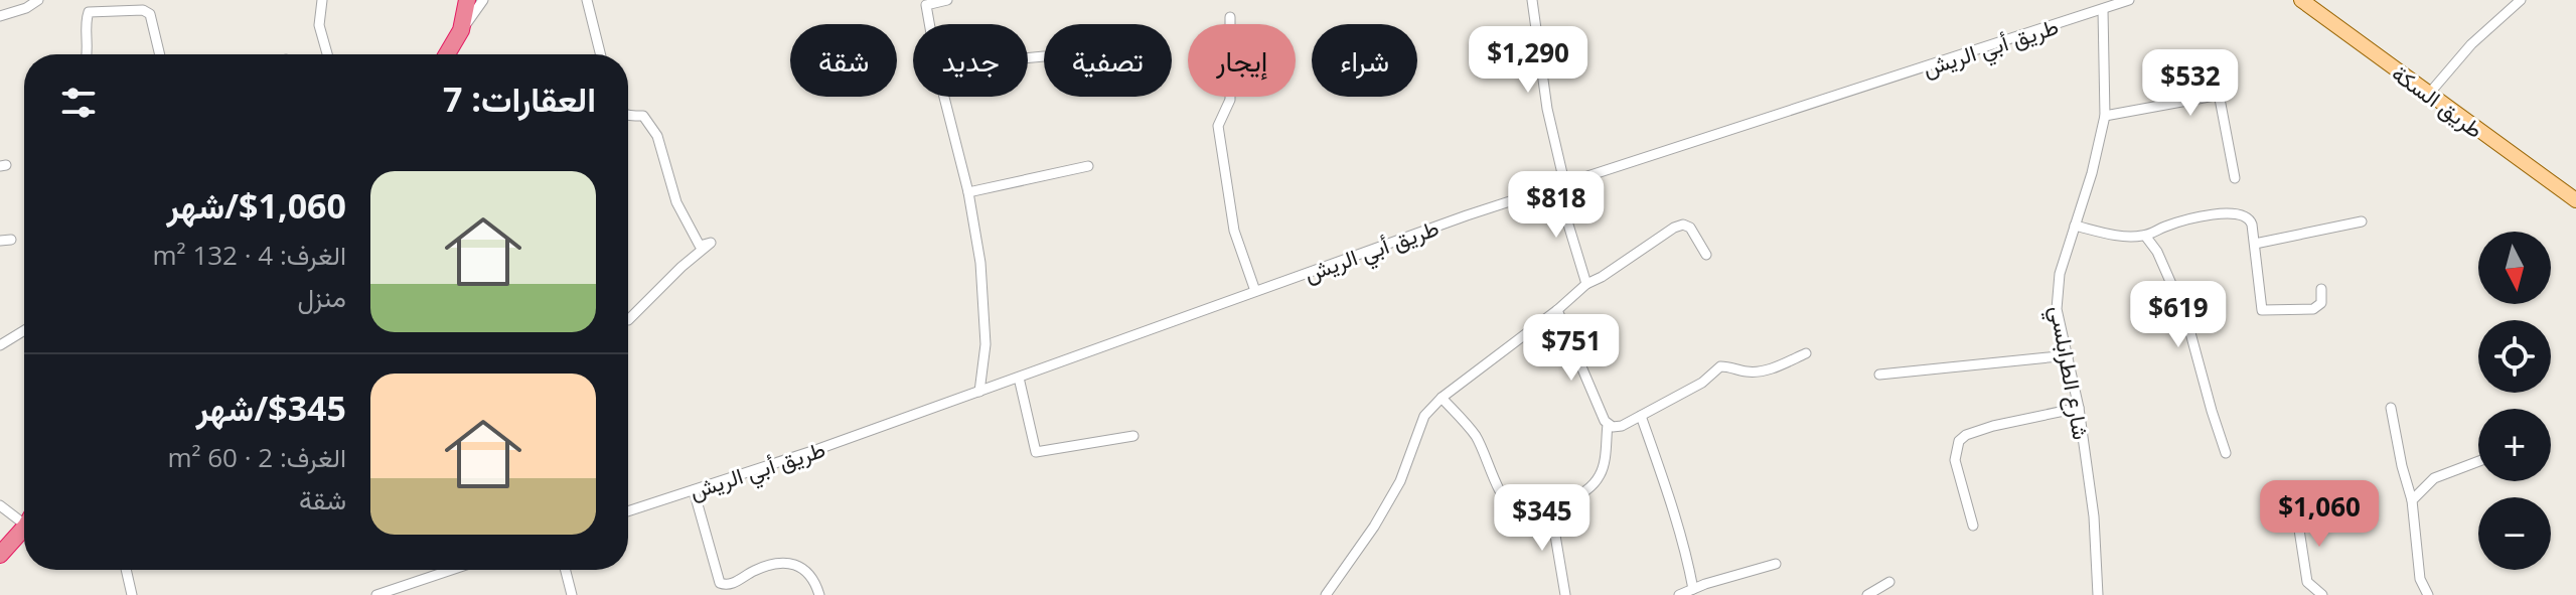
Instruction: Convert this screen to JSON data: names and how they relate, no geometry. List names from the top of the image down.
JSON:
{
  "streets": {
    "main road": ["طريق السكة"],
    "street": ["طريق أبي الريش", "شارع الطرابلسي"]
  },
  "crossings": [
    ["طريق أبي الريش", "شارع الطرابلسي"]
  ],
  "north": "bottom",
  "page": {
    "chip": [
      "شراء",
      "إيجار",
      "تصفية",
      "جديد",
      "شقة"
    ],
    "price": [
      "$1,290",
      "$532",
      "$818",
      "$619",
      "$751",
      "$1,060",
      "$345"
    ],
    "heading": "العقارات: 7",
    "list": [
      {
        "name": "$1,060/شهر",
        "note": "الغرف: 4 · 132 m² · منزل"
      },
      {
        "name": "$345/شهر",
        "note": "الغرف: 2 · 60 m² · شقة"
      }
    ],
    "map_buttons": ["+", "−"]
  }
}
